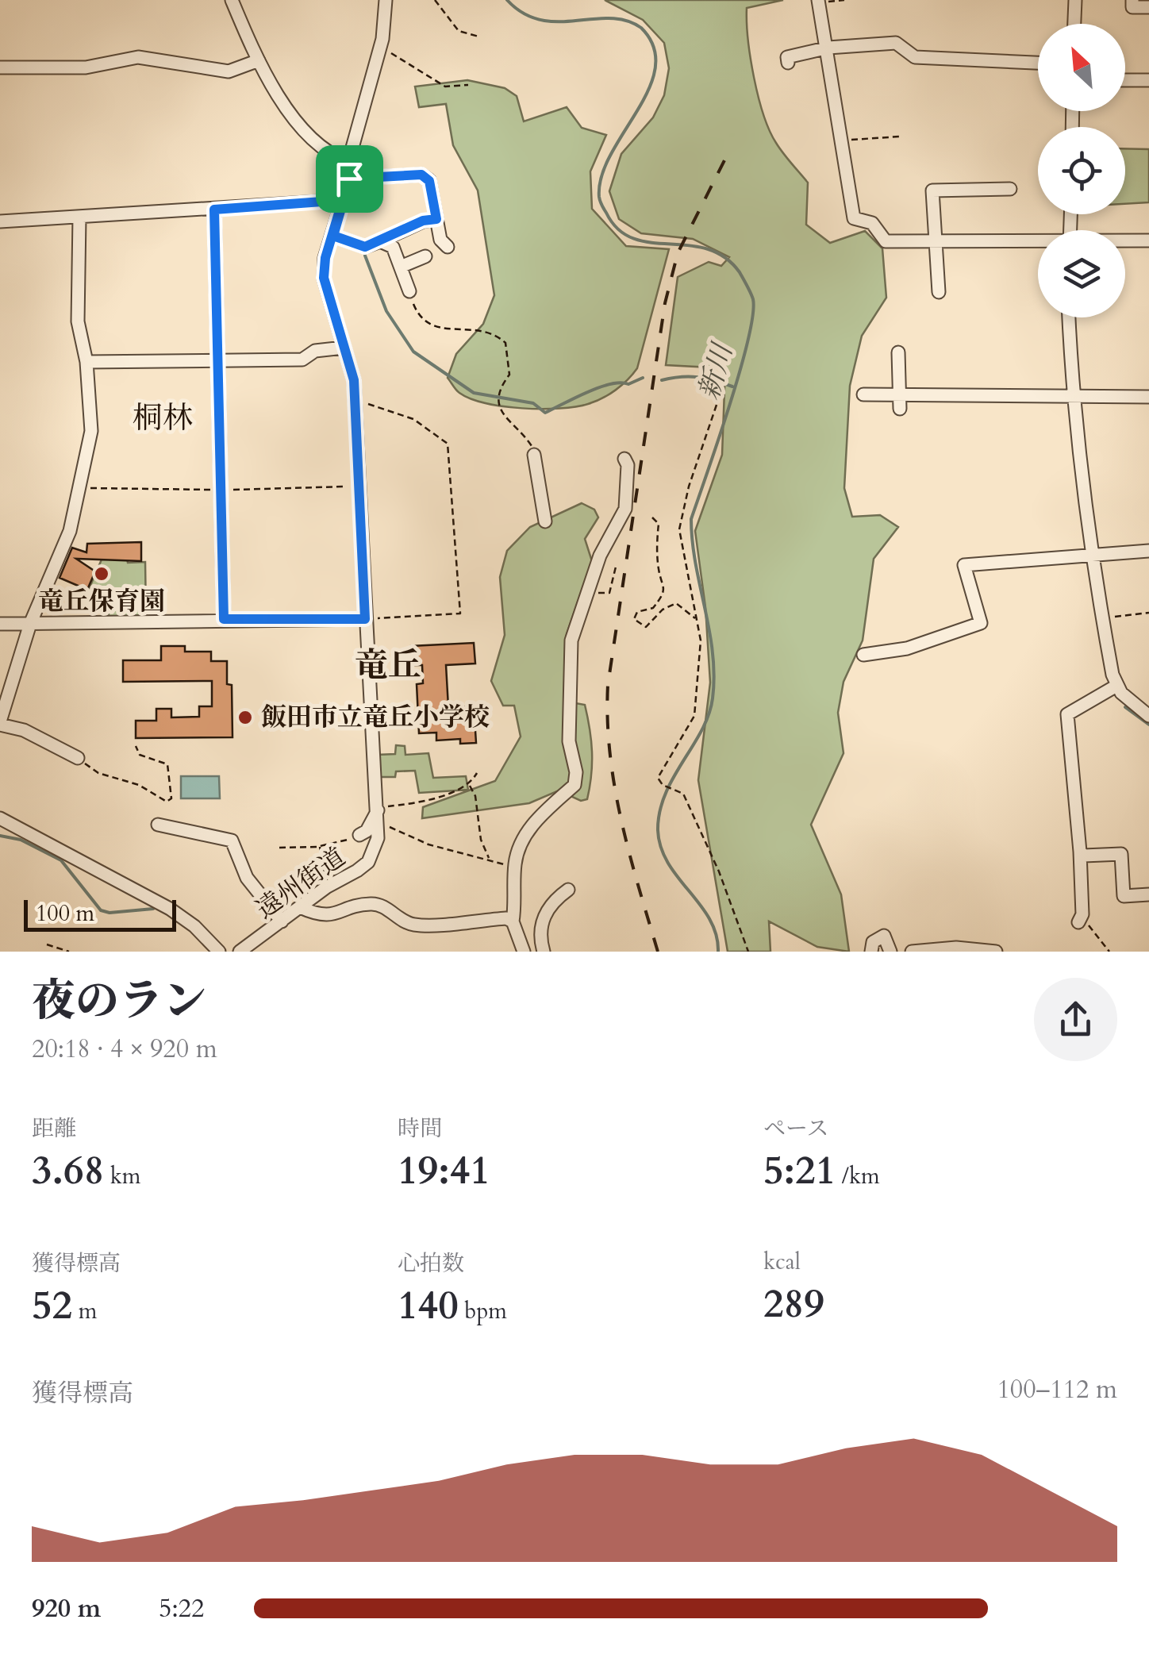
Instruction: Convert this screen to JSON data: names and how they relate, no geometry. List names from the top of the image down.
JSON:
{
  "streets": {
    "street": ["遠州街道"]
  },
  "districts": ["桐林", "竜丘"],
  "water": ["新川"],
  "places": ["竜丘保育園", "飯田市立竜丘小学校"],
  "scale_bar": "100 m",
  "north": "top left",
  "page": {
    "scale": "100 m",
    "heading": ["夜のラン", "20:18 · 4 × 920 m"],
    "stats": [
      ["距離", "3.68 km"],
      ["時間", "19:41"],
      ["ペース", "5:21 /km"],
      ["獲得標高", "52 m"],
      ["心拍数", "140 bpm"],
      ["kcal", "289"]
    ],
    "chart": ["獲得標高", "100–112 m"],
    "list": [
      {
        "name": "920 m",
        "note": "5:22"
      }
    ]
  }
}
